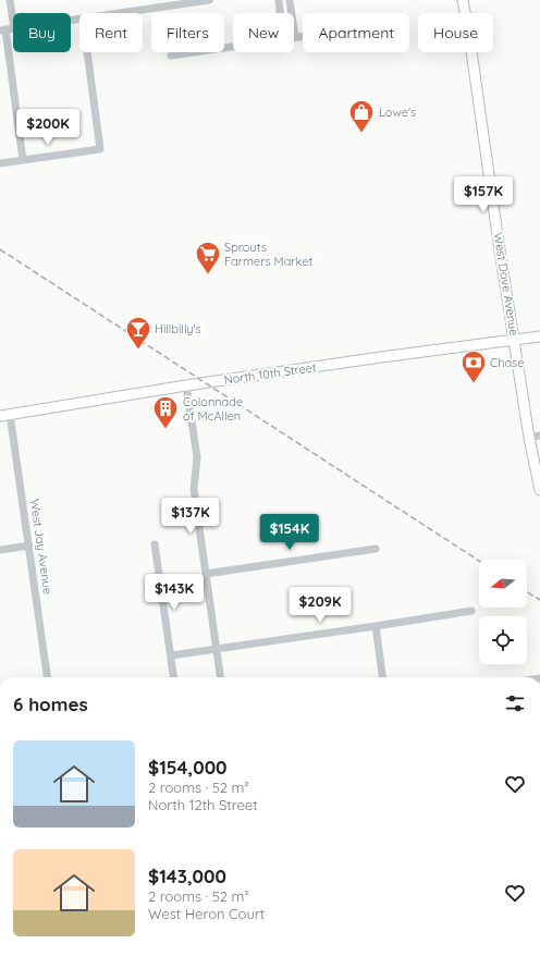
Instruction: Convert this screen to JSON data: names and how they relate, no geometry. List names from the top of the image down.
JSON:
{
  "streets": {
    "main road": ["West Dove Avenue", "North 10th Street"],
    "street": ["West Jay Avenue"]
  },
  "crossings": [
    ["West Dove Avenue", "North 10th Street"],
    ["North 10th Street", "West Jay Avenue"]
  ],
  "places": {
    "shop": ["Lowe's"],
    "supermarket": ["Sprouts Farmers Market"],
    "bar": ["Hillbilly's"],
    "bank": ["Chase"],
    "building": ["Colonnade of McAllen"]
  },
  "north": "left",
  "page": {
    "chip": [
      "Buy",
      "Rent",
      "Filters",
      "New",
      "Apartment",
      "House"
    ],
    "price": [
      "$200K",
      "$157K",
      "$137K",
      "$154K",
      "$143K",
      "$209K"
    ],
    "heading": "6 homes",
    "list": [
      {
        "name": "$154,000",
        "note": "2 rooms · 52 m² · North 12th Street"
      },
      {
        "name": "$143,000",
        "note": "2 rooms · 52 m² · West Heron Court"
      }
    ]
  }
}
